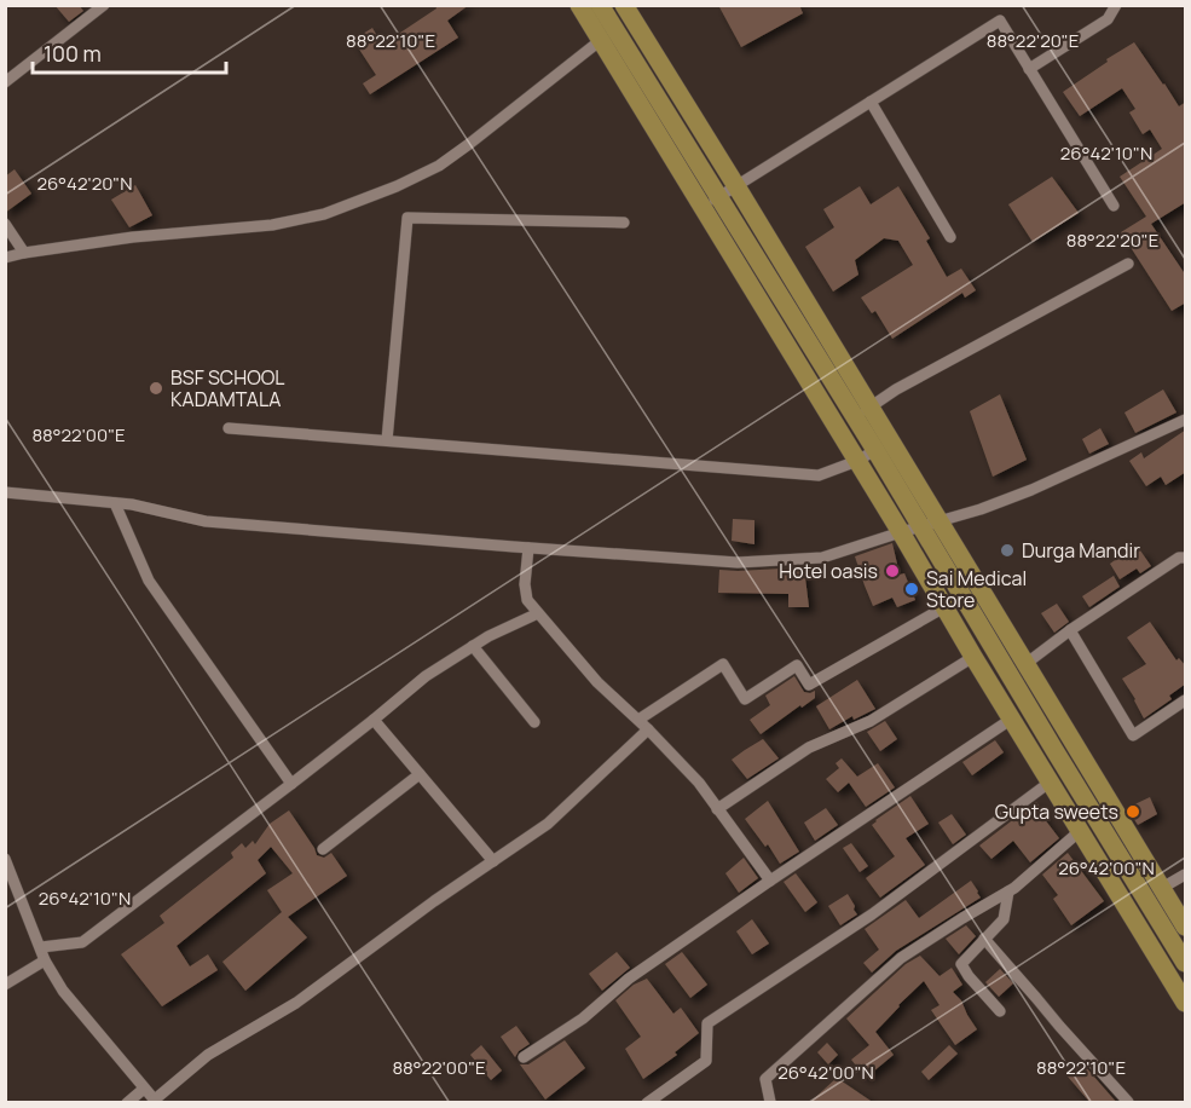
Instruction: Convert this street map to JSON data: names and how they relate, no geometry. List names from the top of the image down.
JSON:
{
  "places": [
    "BSF SCHOOL KADAMTALA",
    "Durga Mandir",
    "Hotel oasis",
    "Sai Medical Store",
    "Gupta sweets"
  ],
  "scale_bar": "100 m",
  "coordinates": [
    "88°22'10\"E",
    "88°22'20\"E",
    "26°42'10\"N",
    "26°42'20\"N",
    "88°22'00\"E",
    "26°42'00\"N"
  ]
}
